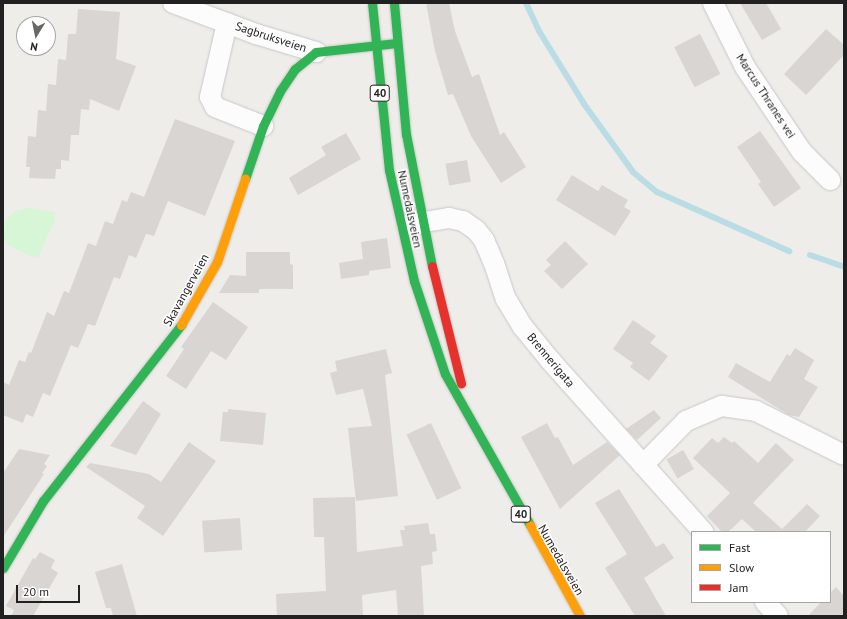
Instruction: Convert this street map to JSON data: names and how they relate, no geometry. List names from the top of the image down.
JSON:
{
  "streets": {
    "main road": ["40", "Numedalsveien", "Skavangerveien"],
    "street": ["Sagbruksveien", "Marcus Thranes vei", "Brennerigata"]
  },
  "crossings": [
    ["Sagbruksveien", "Skavangerveien"],
    ["Numedalsveien", "Brennerigata"]
  ],
  "legend": ["Fast", "Slow", "Jam"],
  "scale_bar": "20 m",
  "north": "bottom"
}
